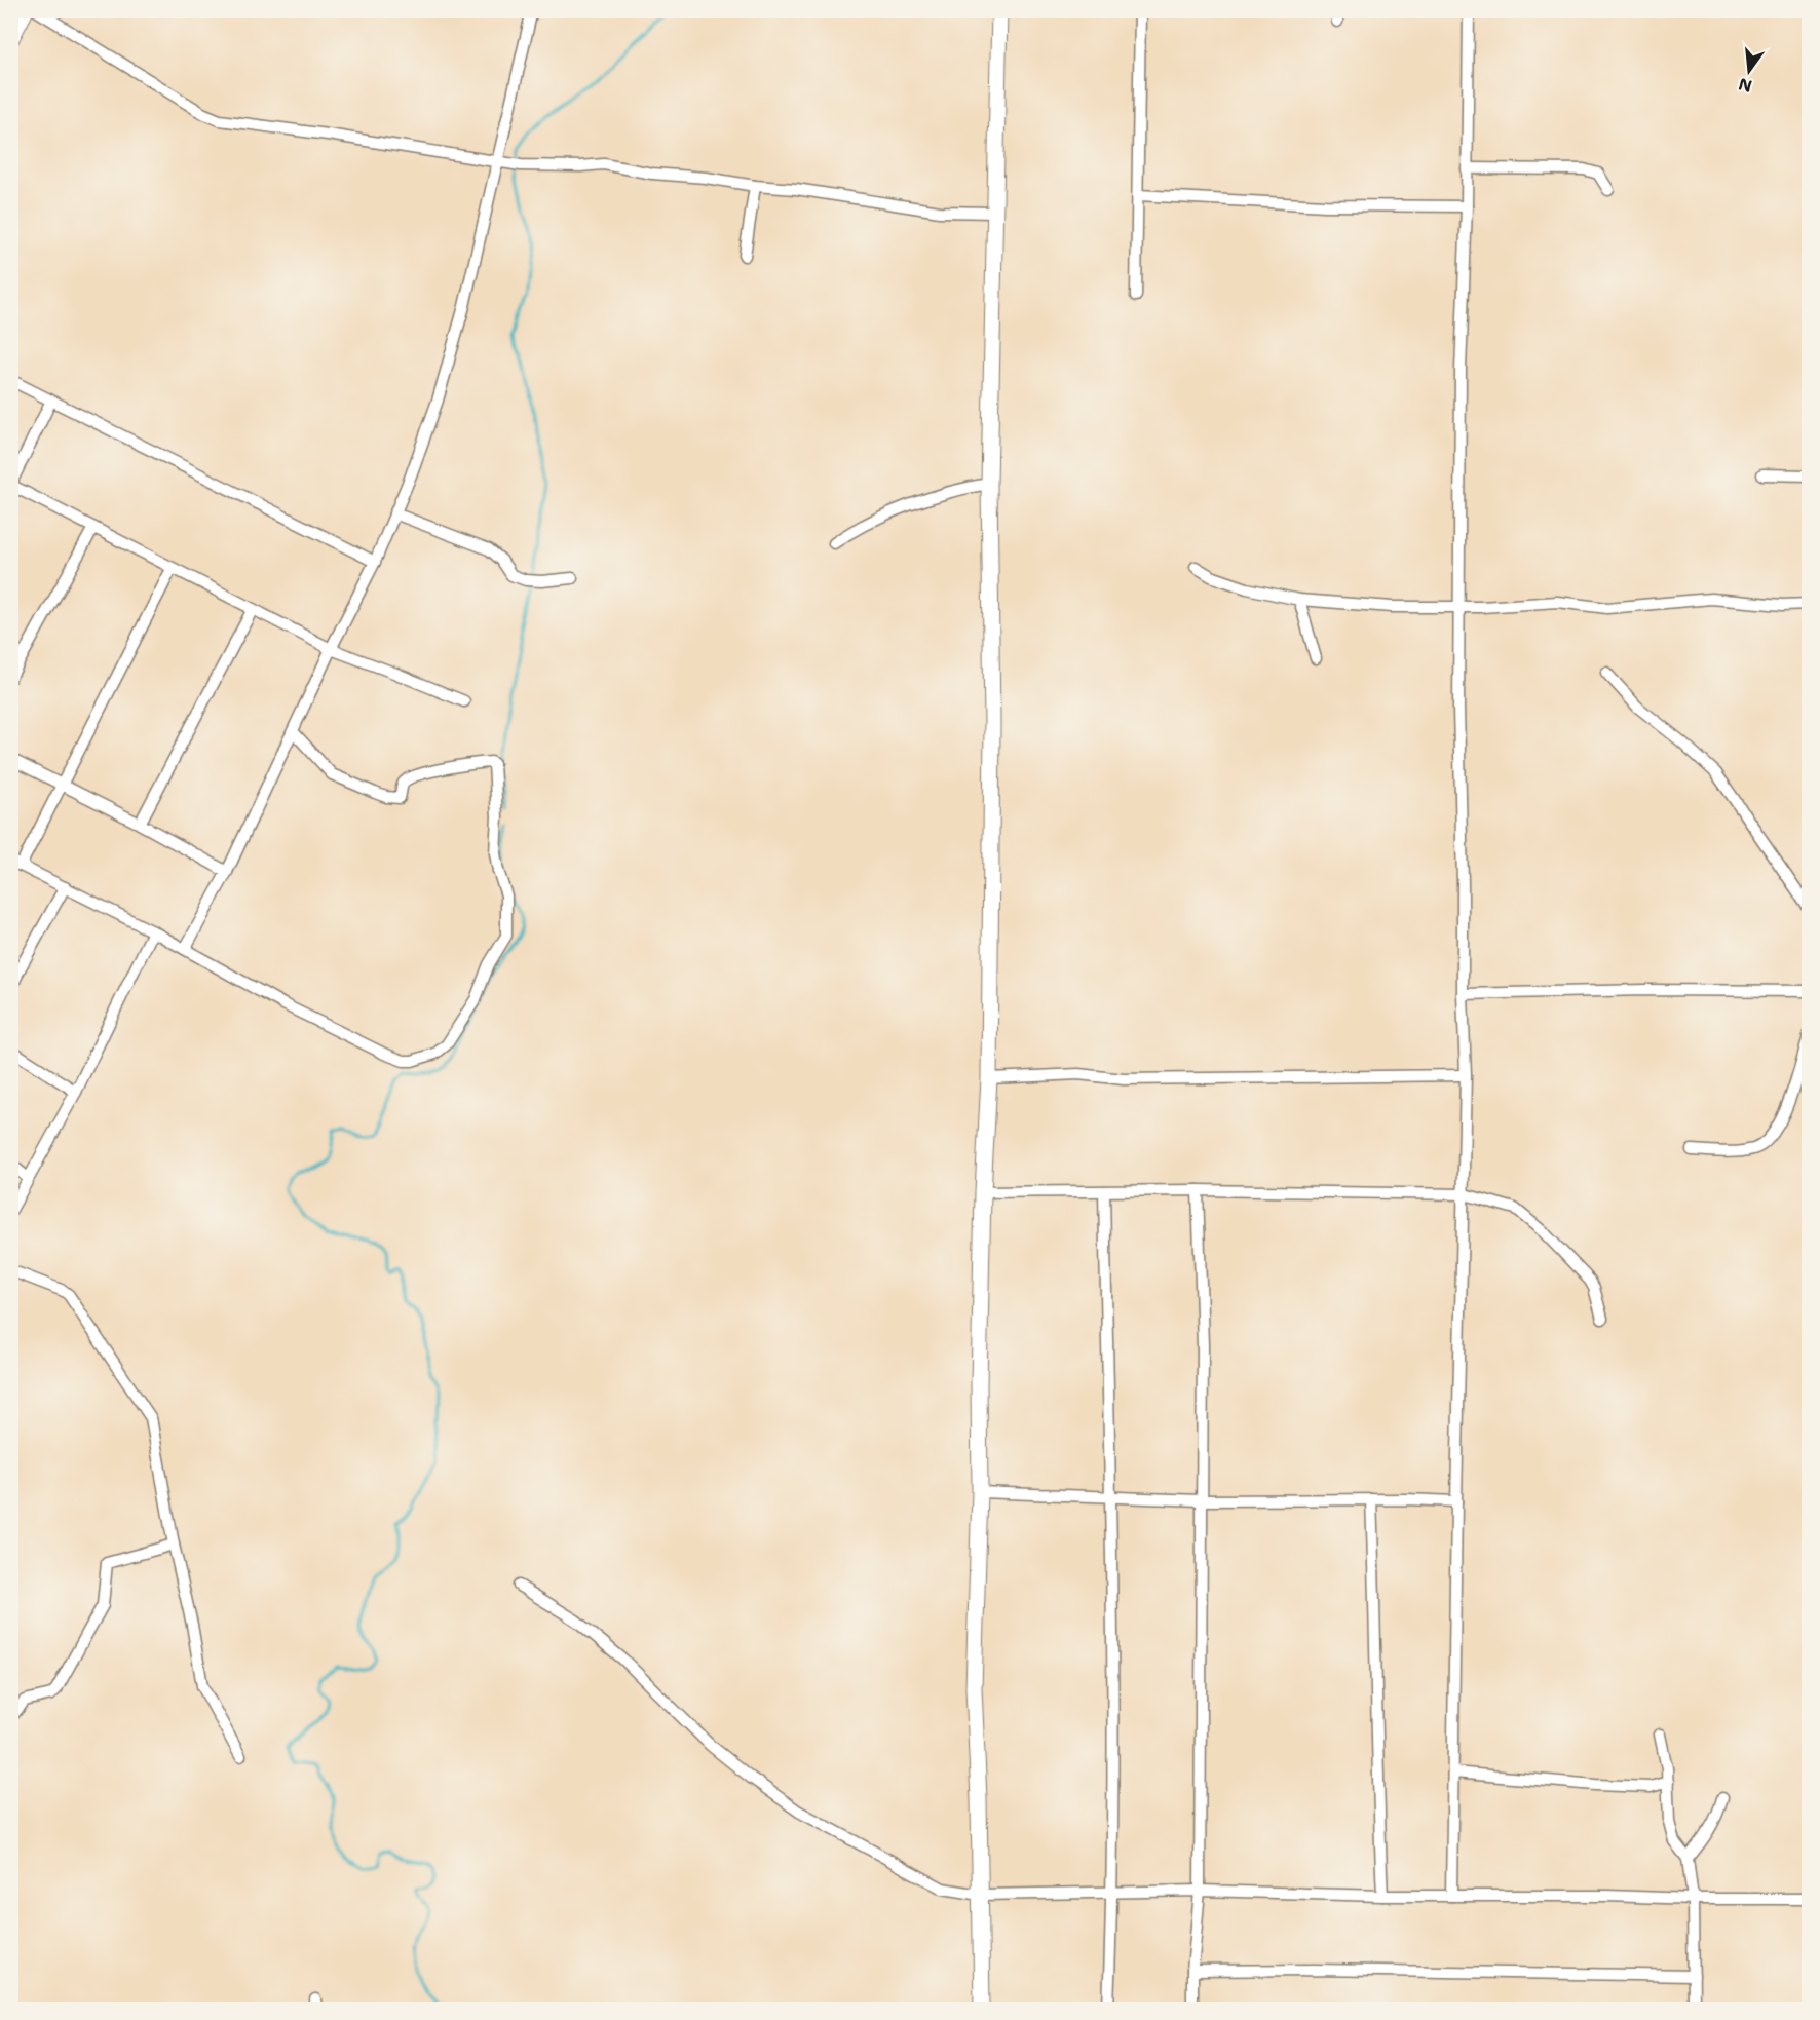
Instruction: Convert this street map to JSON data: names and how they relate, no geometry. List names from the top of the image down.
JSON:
{
  "north": "bottom"
}
